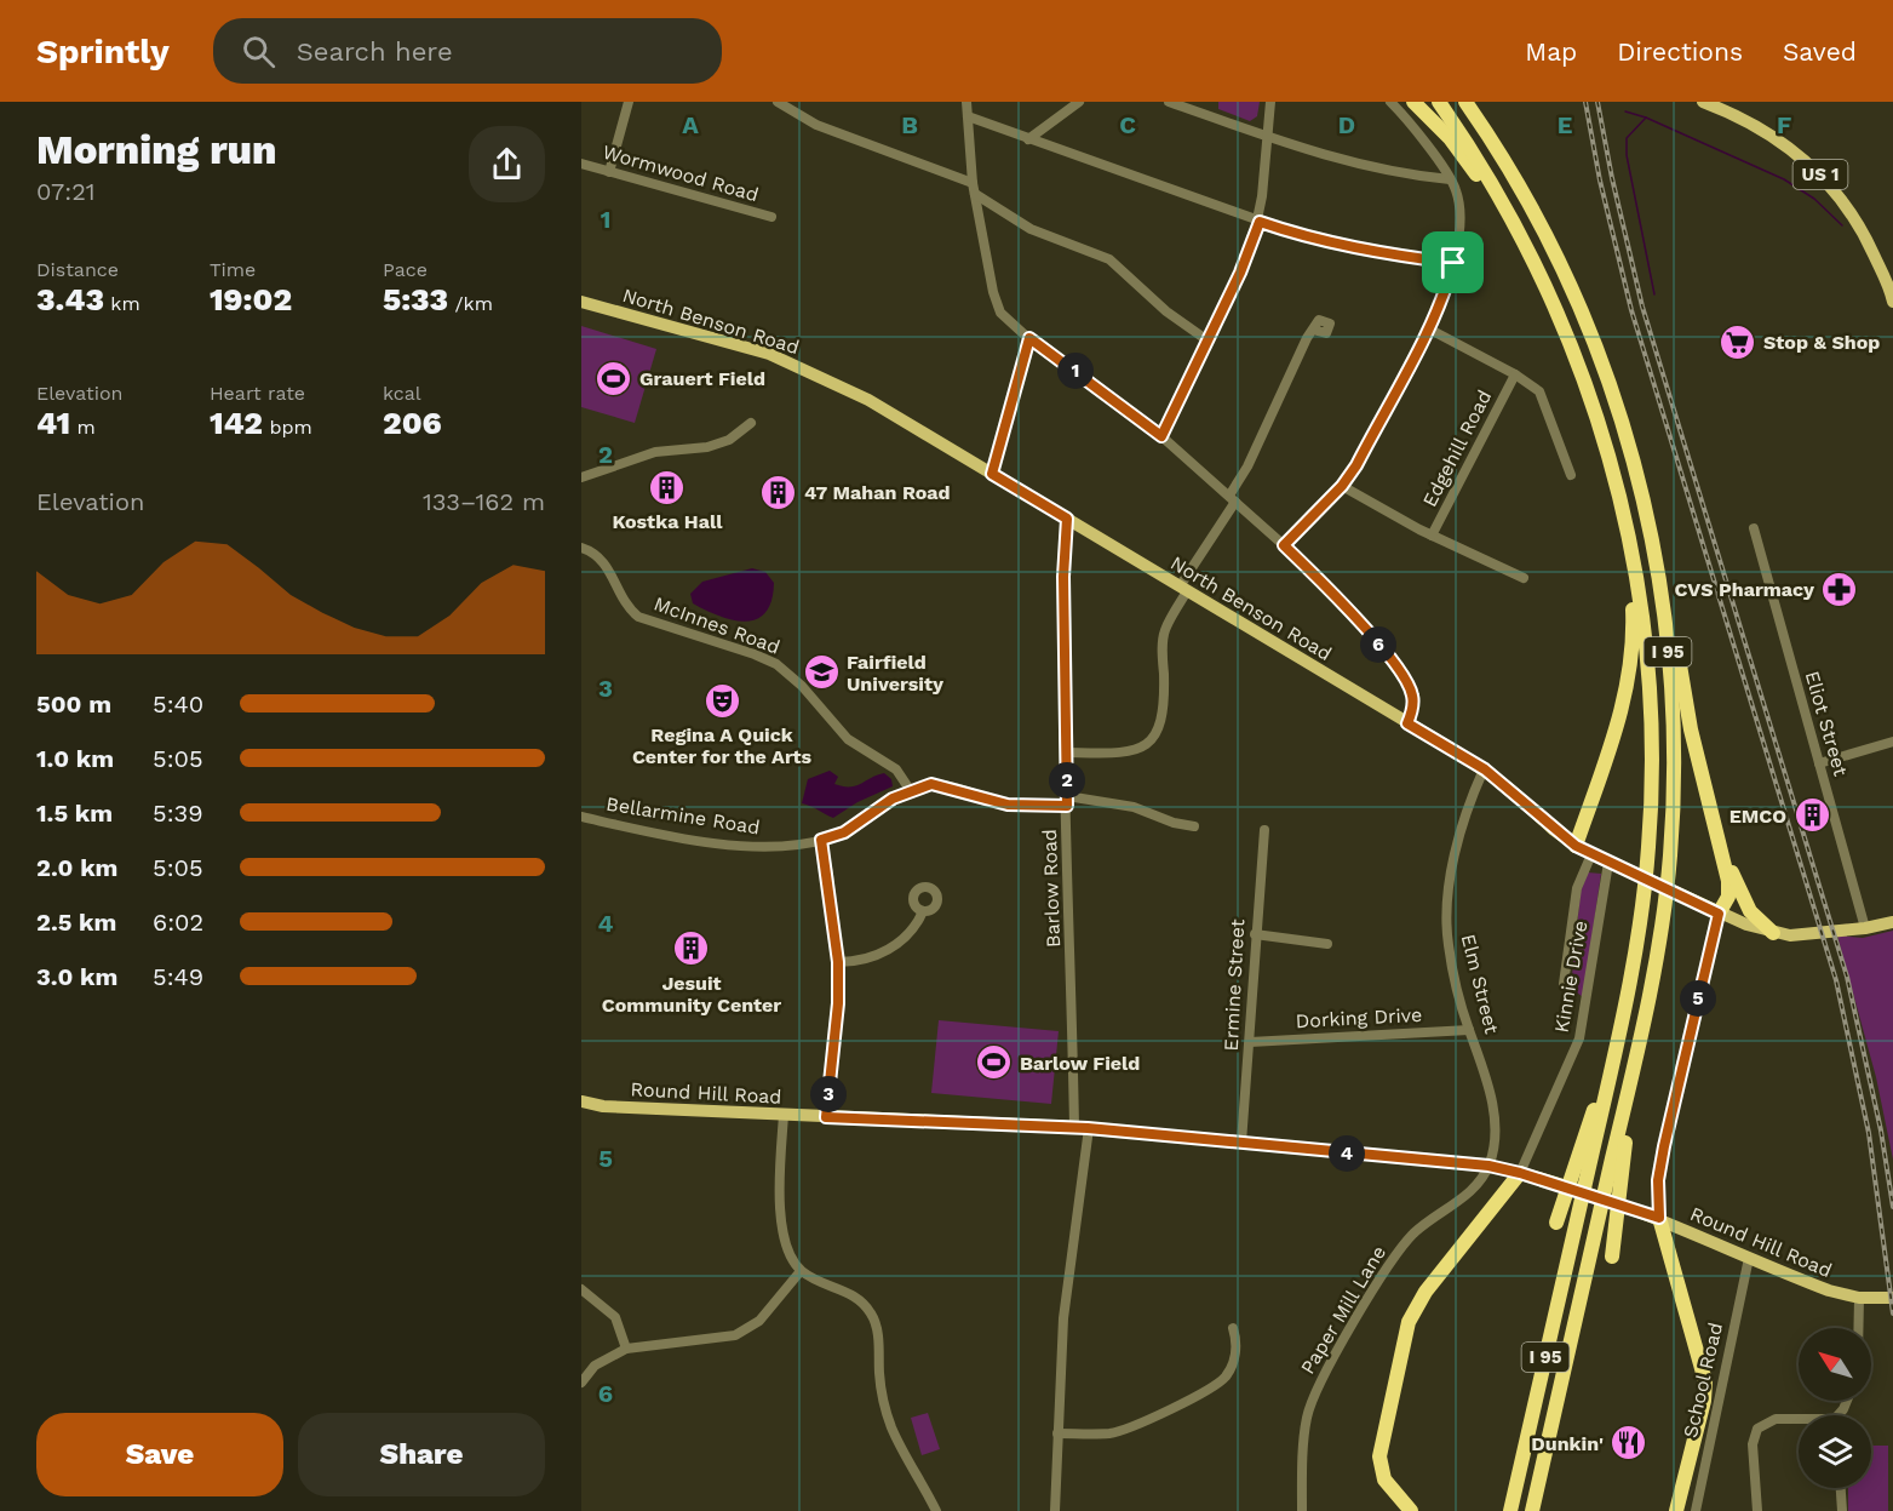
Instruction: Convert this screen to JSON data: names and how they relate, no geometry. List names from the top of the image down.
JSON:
{
  "streets": {
    "highway": ["I 95"],
    "main road": ["US 1", "North Benson Road", "Round Hill Road"],
    "street": [
      "Wormwood Road",
      "Edgehill Road",
      "McInnes Road",
      "Eliot Street",
      "Bellarmine Road",
      "Barlow Road",
      "Kinnie Drive",
      "Elm Street",
      "Ermine Street",
      "Dorking Drive",
      "Paper Mill Lane",
      "School Road"
    ]
  },
  "crossings": [
    ["North Benson Road", "Eliot Street"],
    ["North Benson Road", "Barlow Road"],
    ["North Benson Road", "Kinnie Drive"],
    ["North Benson Road", "Elm Street"],
    ["McInnes Road", "Bellarmine Road"],
    ["Bellarmine Road", "Barlow Road"],
    ["Barlow Road", "Round Hill Road"],
    ["Kinnie Drive", "Round Hill Road"],
    ["Elm Street", "Dorking Drive"],
    ["Elm Street", "Round Hill Road"],
    ["Elm Street", "Paper Mill Lane"],
    ["Ermine Street", "Dorking Drive"],
    ["Ermine Street", "Round Hill Road"],
    ["Round Hill Road", "Paper Mill Lane"],
    ["Round Hill Road", "School Road"]
  ],
  "places": {
    "supermarket": ["Stop & Shop"],
    "sports": ["Grauert Field", "Barlow Field"],
    "building": [
      "Kostka Hall",
      "47 Mahan Road",
      "EMCO",
      "Jesuit Community Center"
    ],
    "pharmacy": ["CVS Pharmacy"],
    "school or university": ["Fairfield University"],
    "theatre": ["Regina A Quick Center for the Arts"],
    "restaurant": ["Dunkin'"]
  },
  "north": "top left",
  "page": {
    "header": "Sprintly",
    "search": "Search here",
    "nav": ["Map", "Directions", "Saved"],
    "heading": ["Morning run", "07:21"],
    "stats": [
      ["Distance", "3.43 km"],
      ["Time", "19:02"],
      ["Pace", "5:33 /km"],
      ["Elevation", "41 m"],
      ["Heart rate", "142 bpm"],
      ["kcal", "206"]
    ],
    "pins": [
      "1",
      "6",
      "2",
      "5",
      "3",
      "4"
    ],
    "chart": ["Elevation", "133–162 m"],
    "list": [
      {
        "name": "500 m",
        "note": "5:40"
      },
      {
        "name": "1.0 km",
        "note": "5:05"
      },
      {
        "name": "1.5 km",
        "note": "5:39"
      },
      {
        "name": "2.0 km",
        "note": "5:05"
      },
      {
        "name": "2.5 km",
        "note": "6:02"
      },
      {
        "name": "3.0 km",
        "note": "5:49"
      }
    ],
    "buttons": ["Save", "Share"]
  },
  "grid": {
    "columns": [
      "A",
      "B",
      "C",
      "D",
      "E",
      "F"
    ],
    "rows": [
      "1",
      "2",
      "3",
      "4",
      "5",
      "6"
    ]
  }
}
